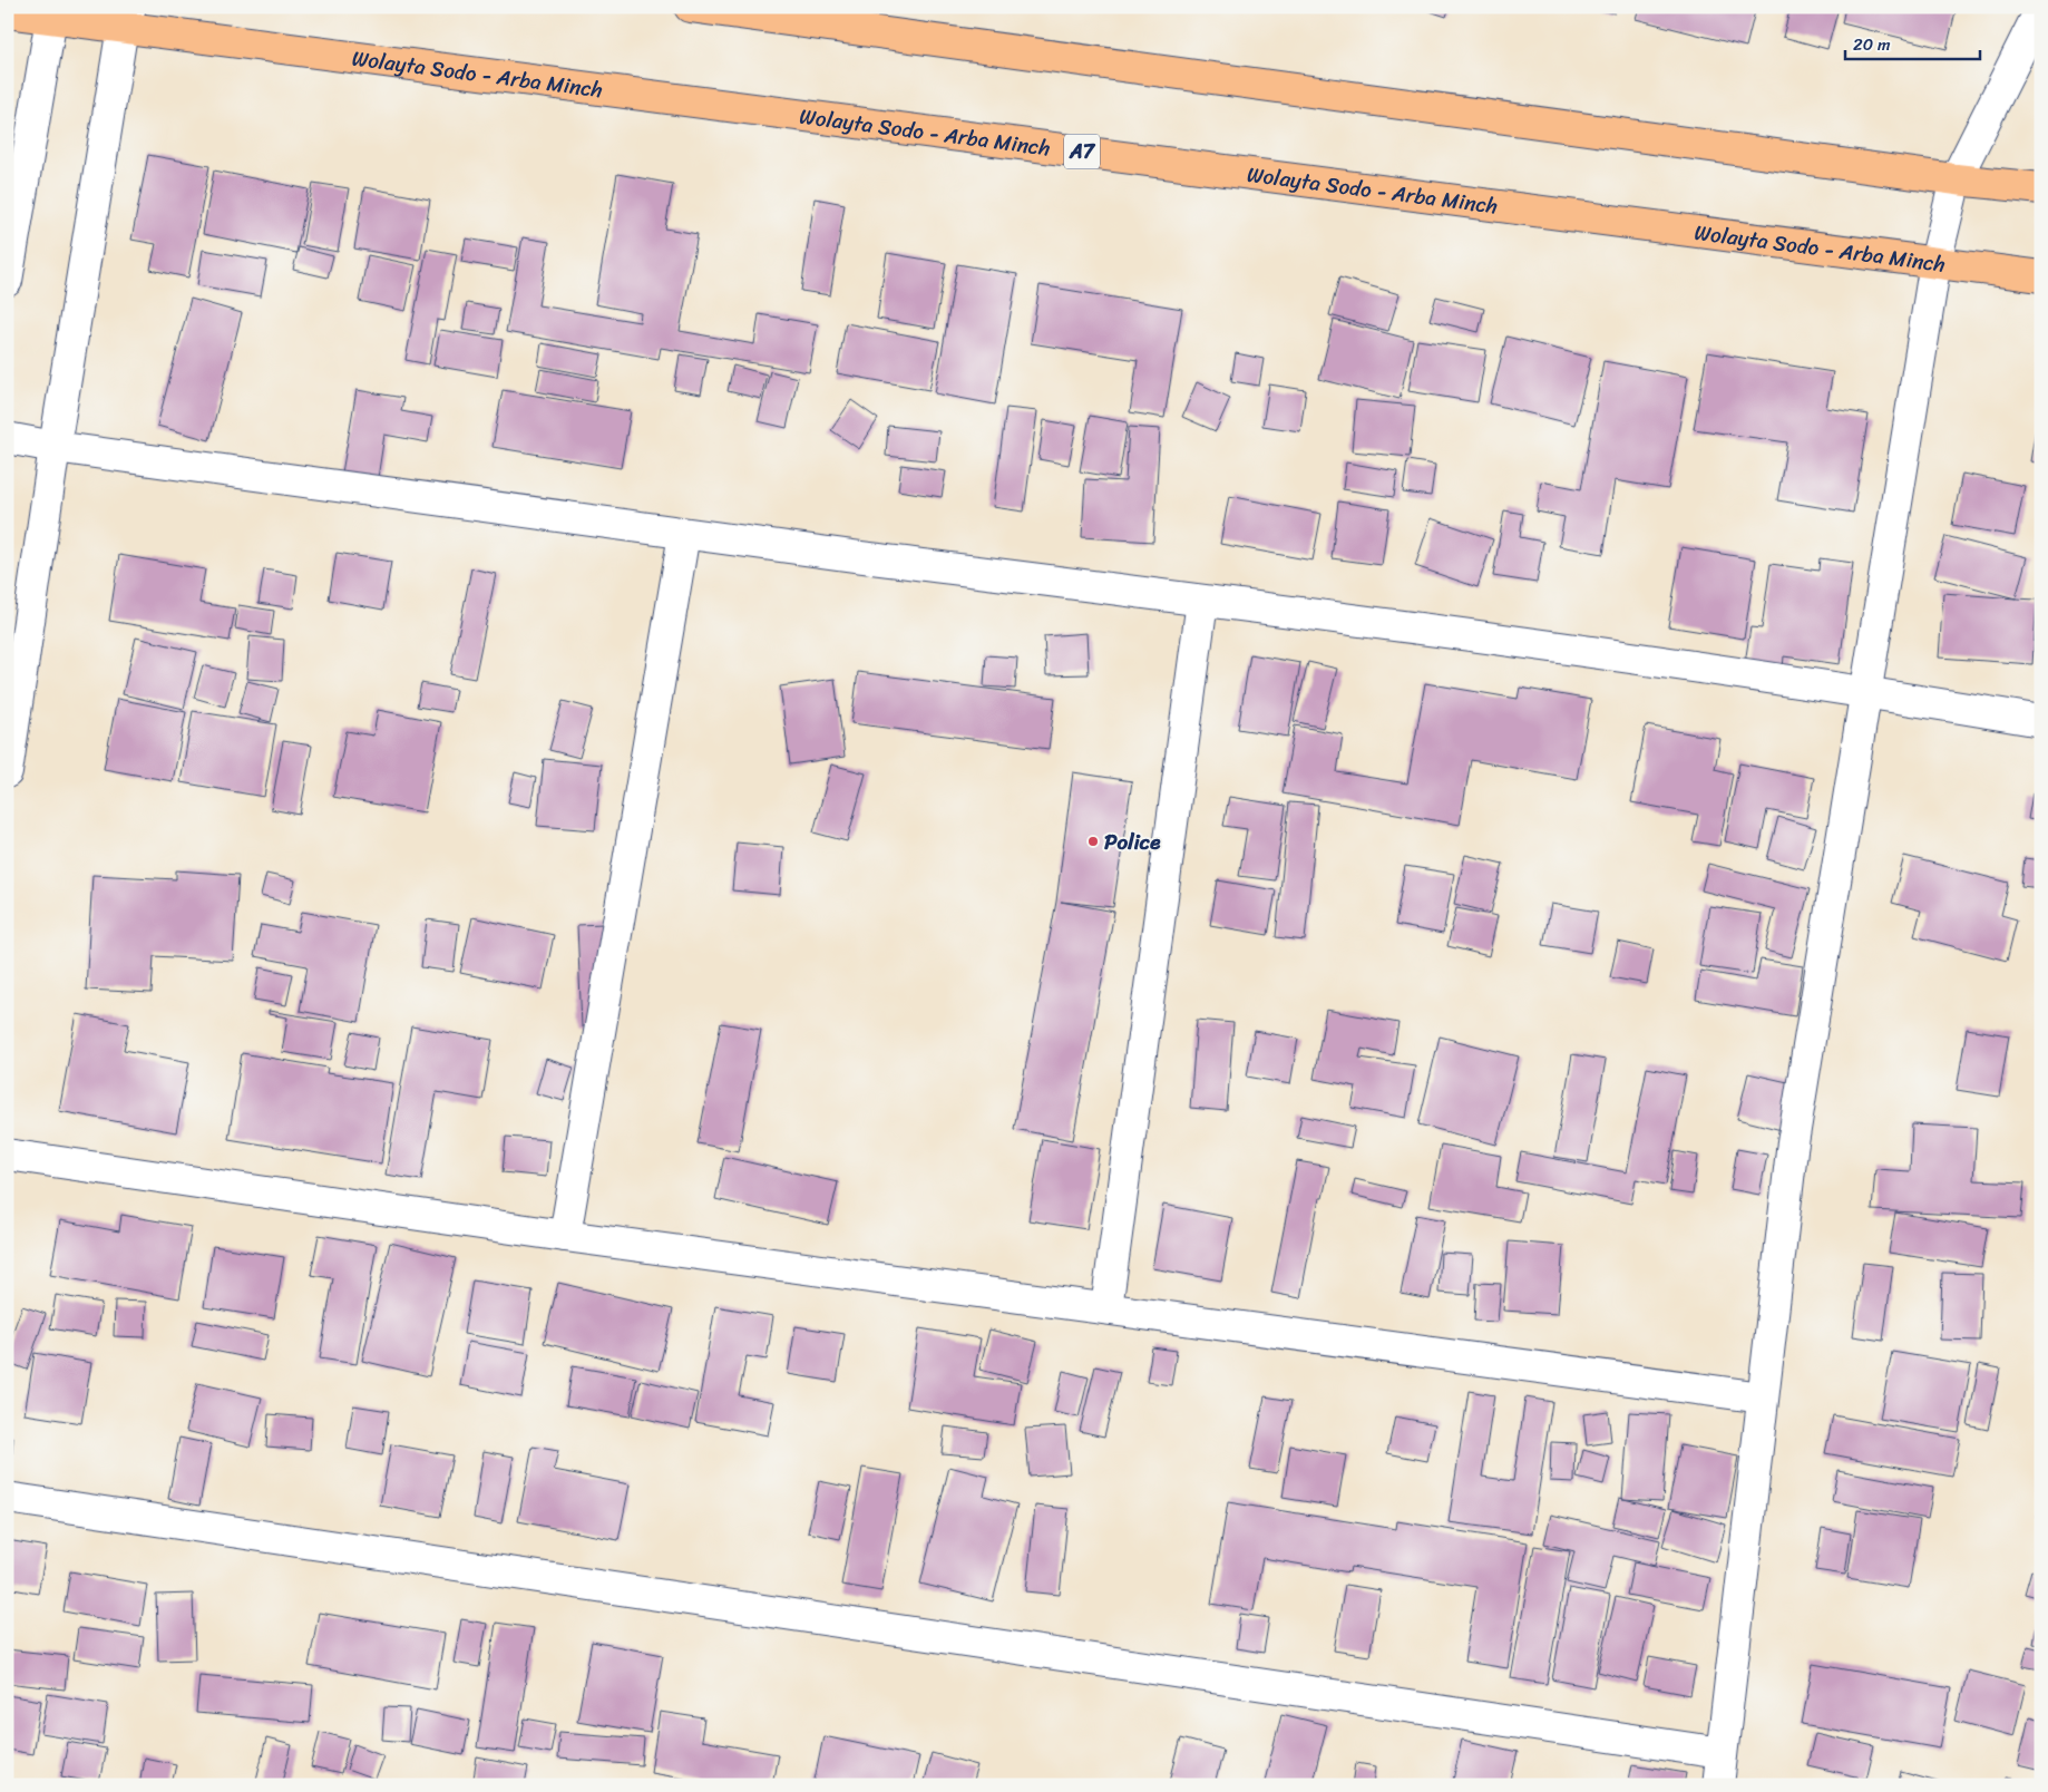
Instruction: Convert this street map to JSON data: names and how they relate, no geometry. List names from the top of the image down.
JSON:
{
  "streets": {
    "highway": ["Wolayta Sodo - Arba Minch", "A7"]
  },
  "places": ["Police"],
  "scale_bar": "20 m"
}
